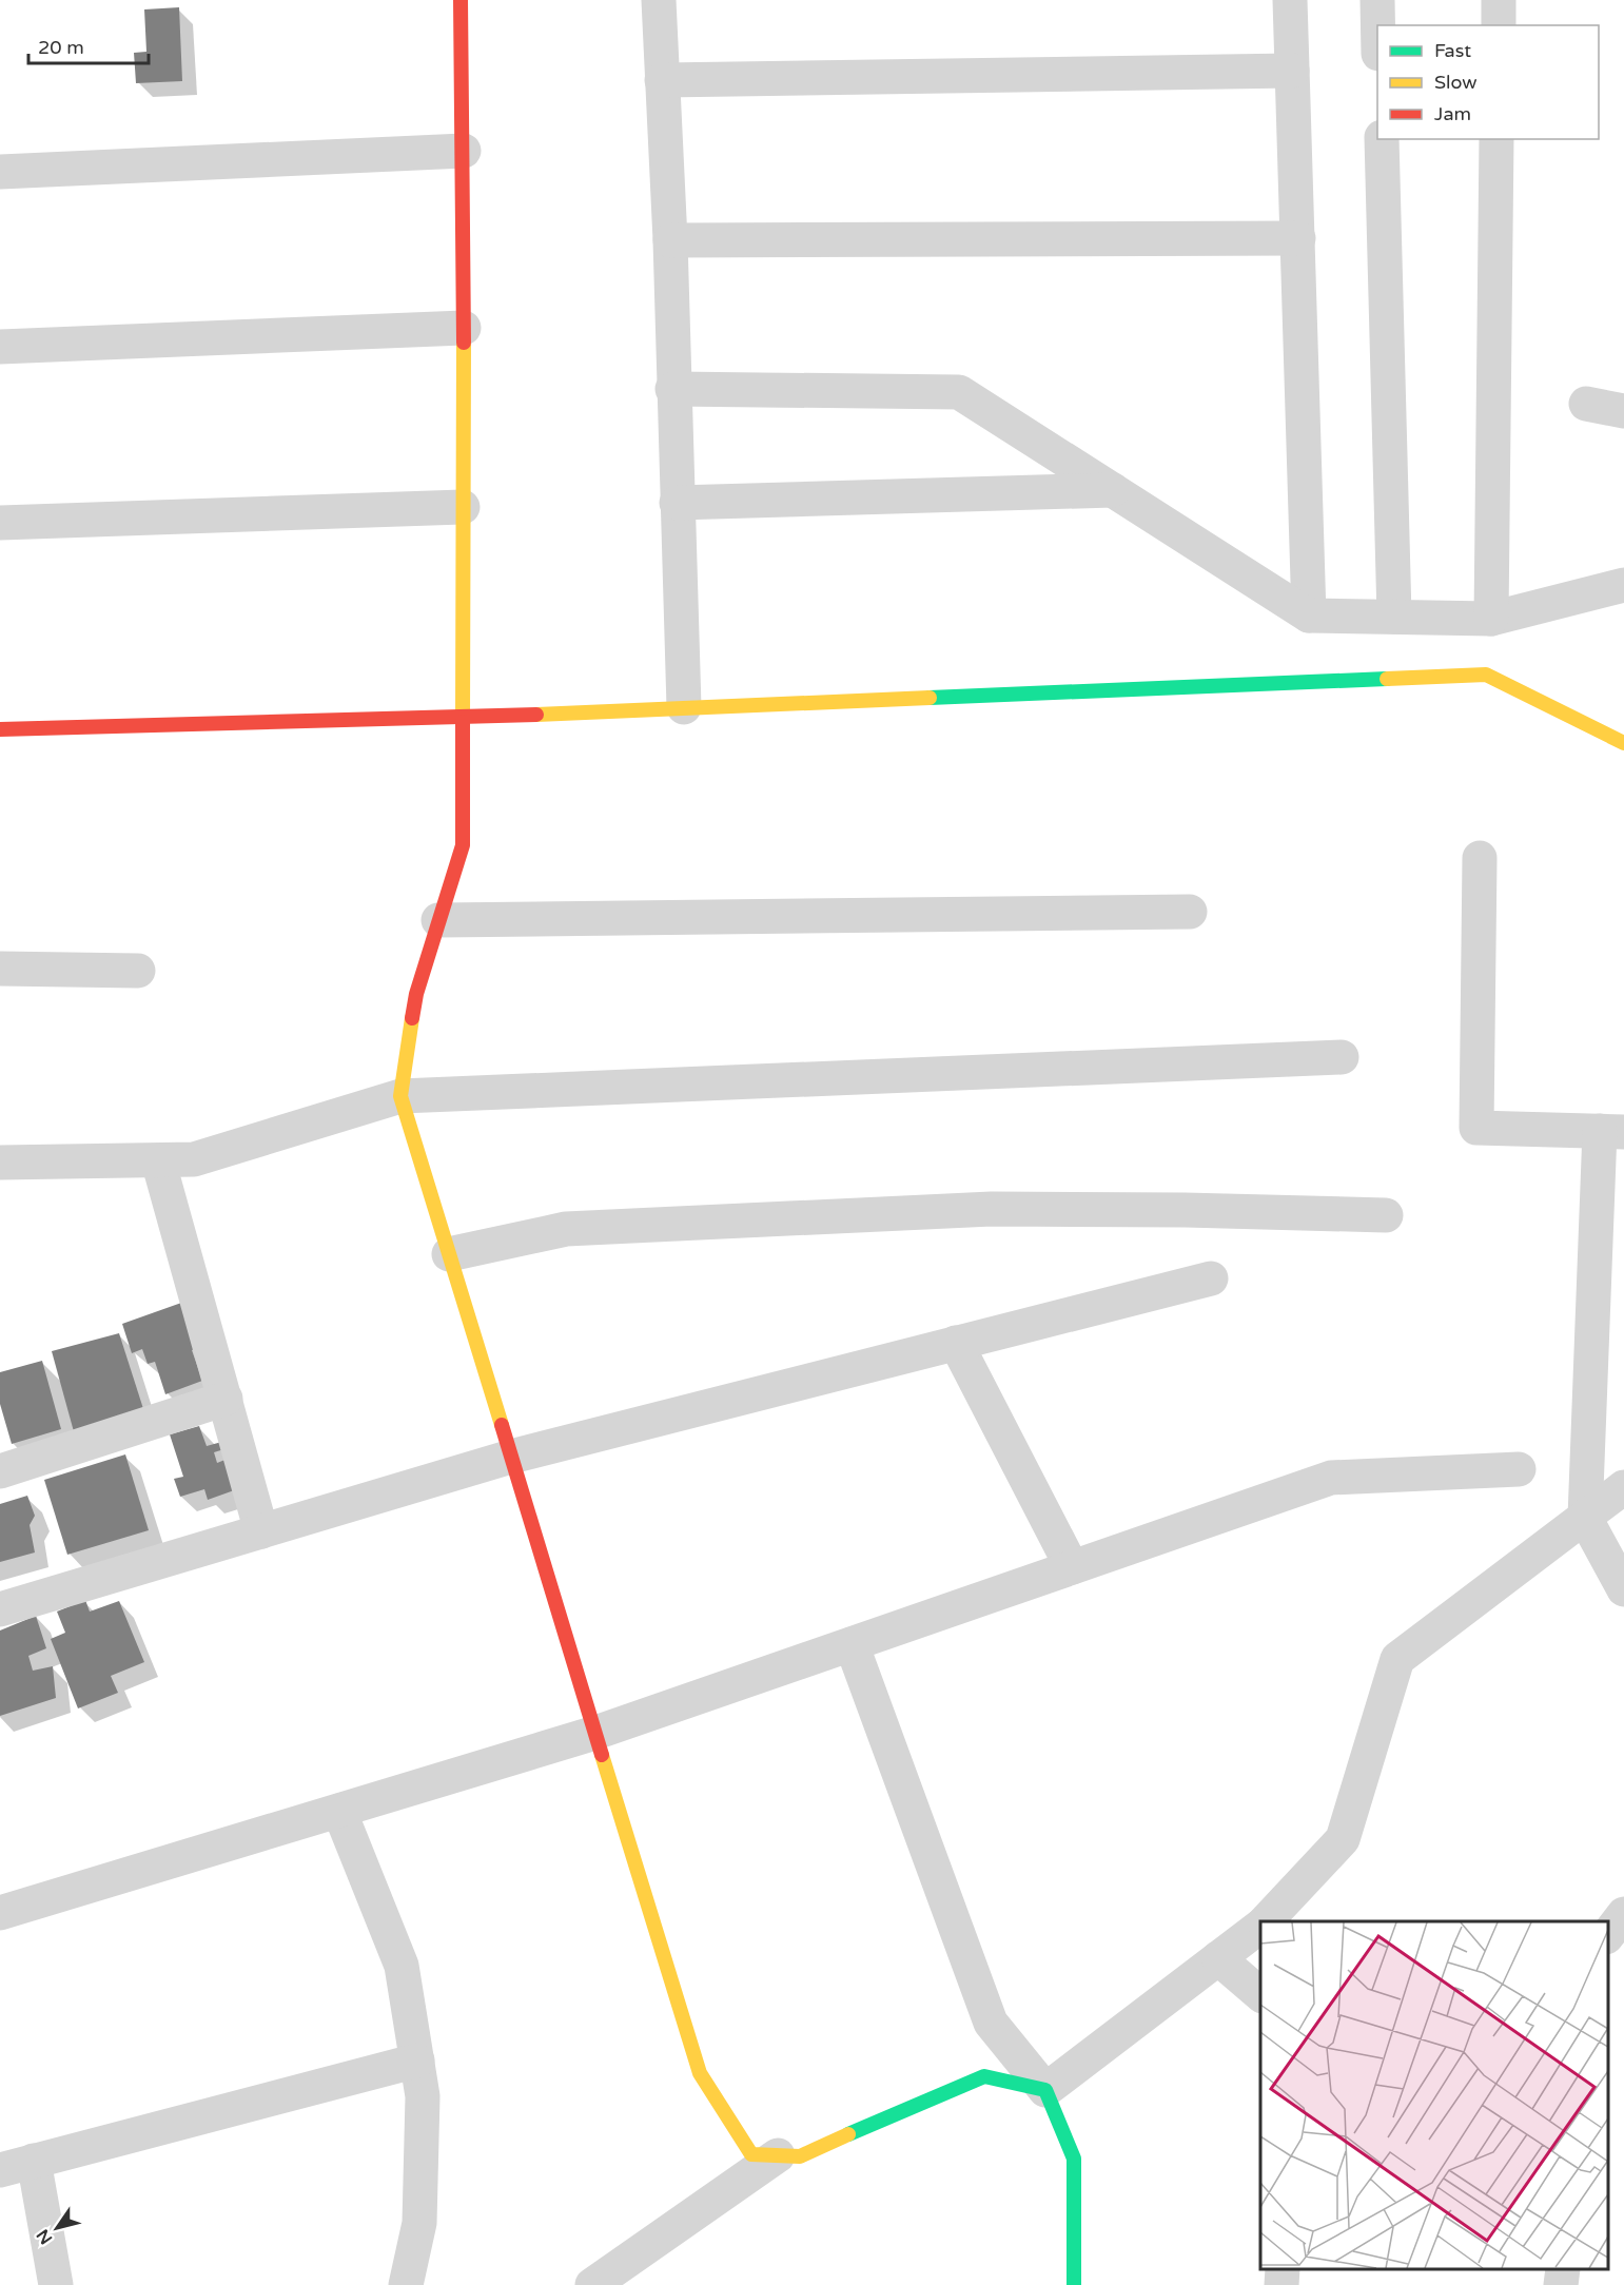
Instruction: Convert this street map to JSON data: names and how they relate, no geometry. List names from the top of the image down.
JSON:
{
  "legend": ["Fast", "Slow", "Jam"],
  "scale_bar": "20 m",
  "north": "bottom left"
}
